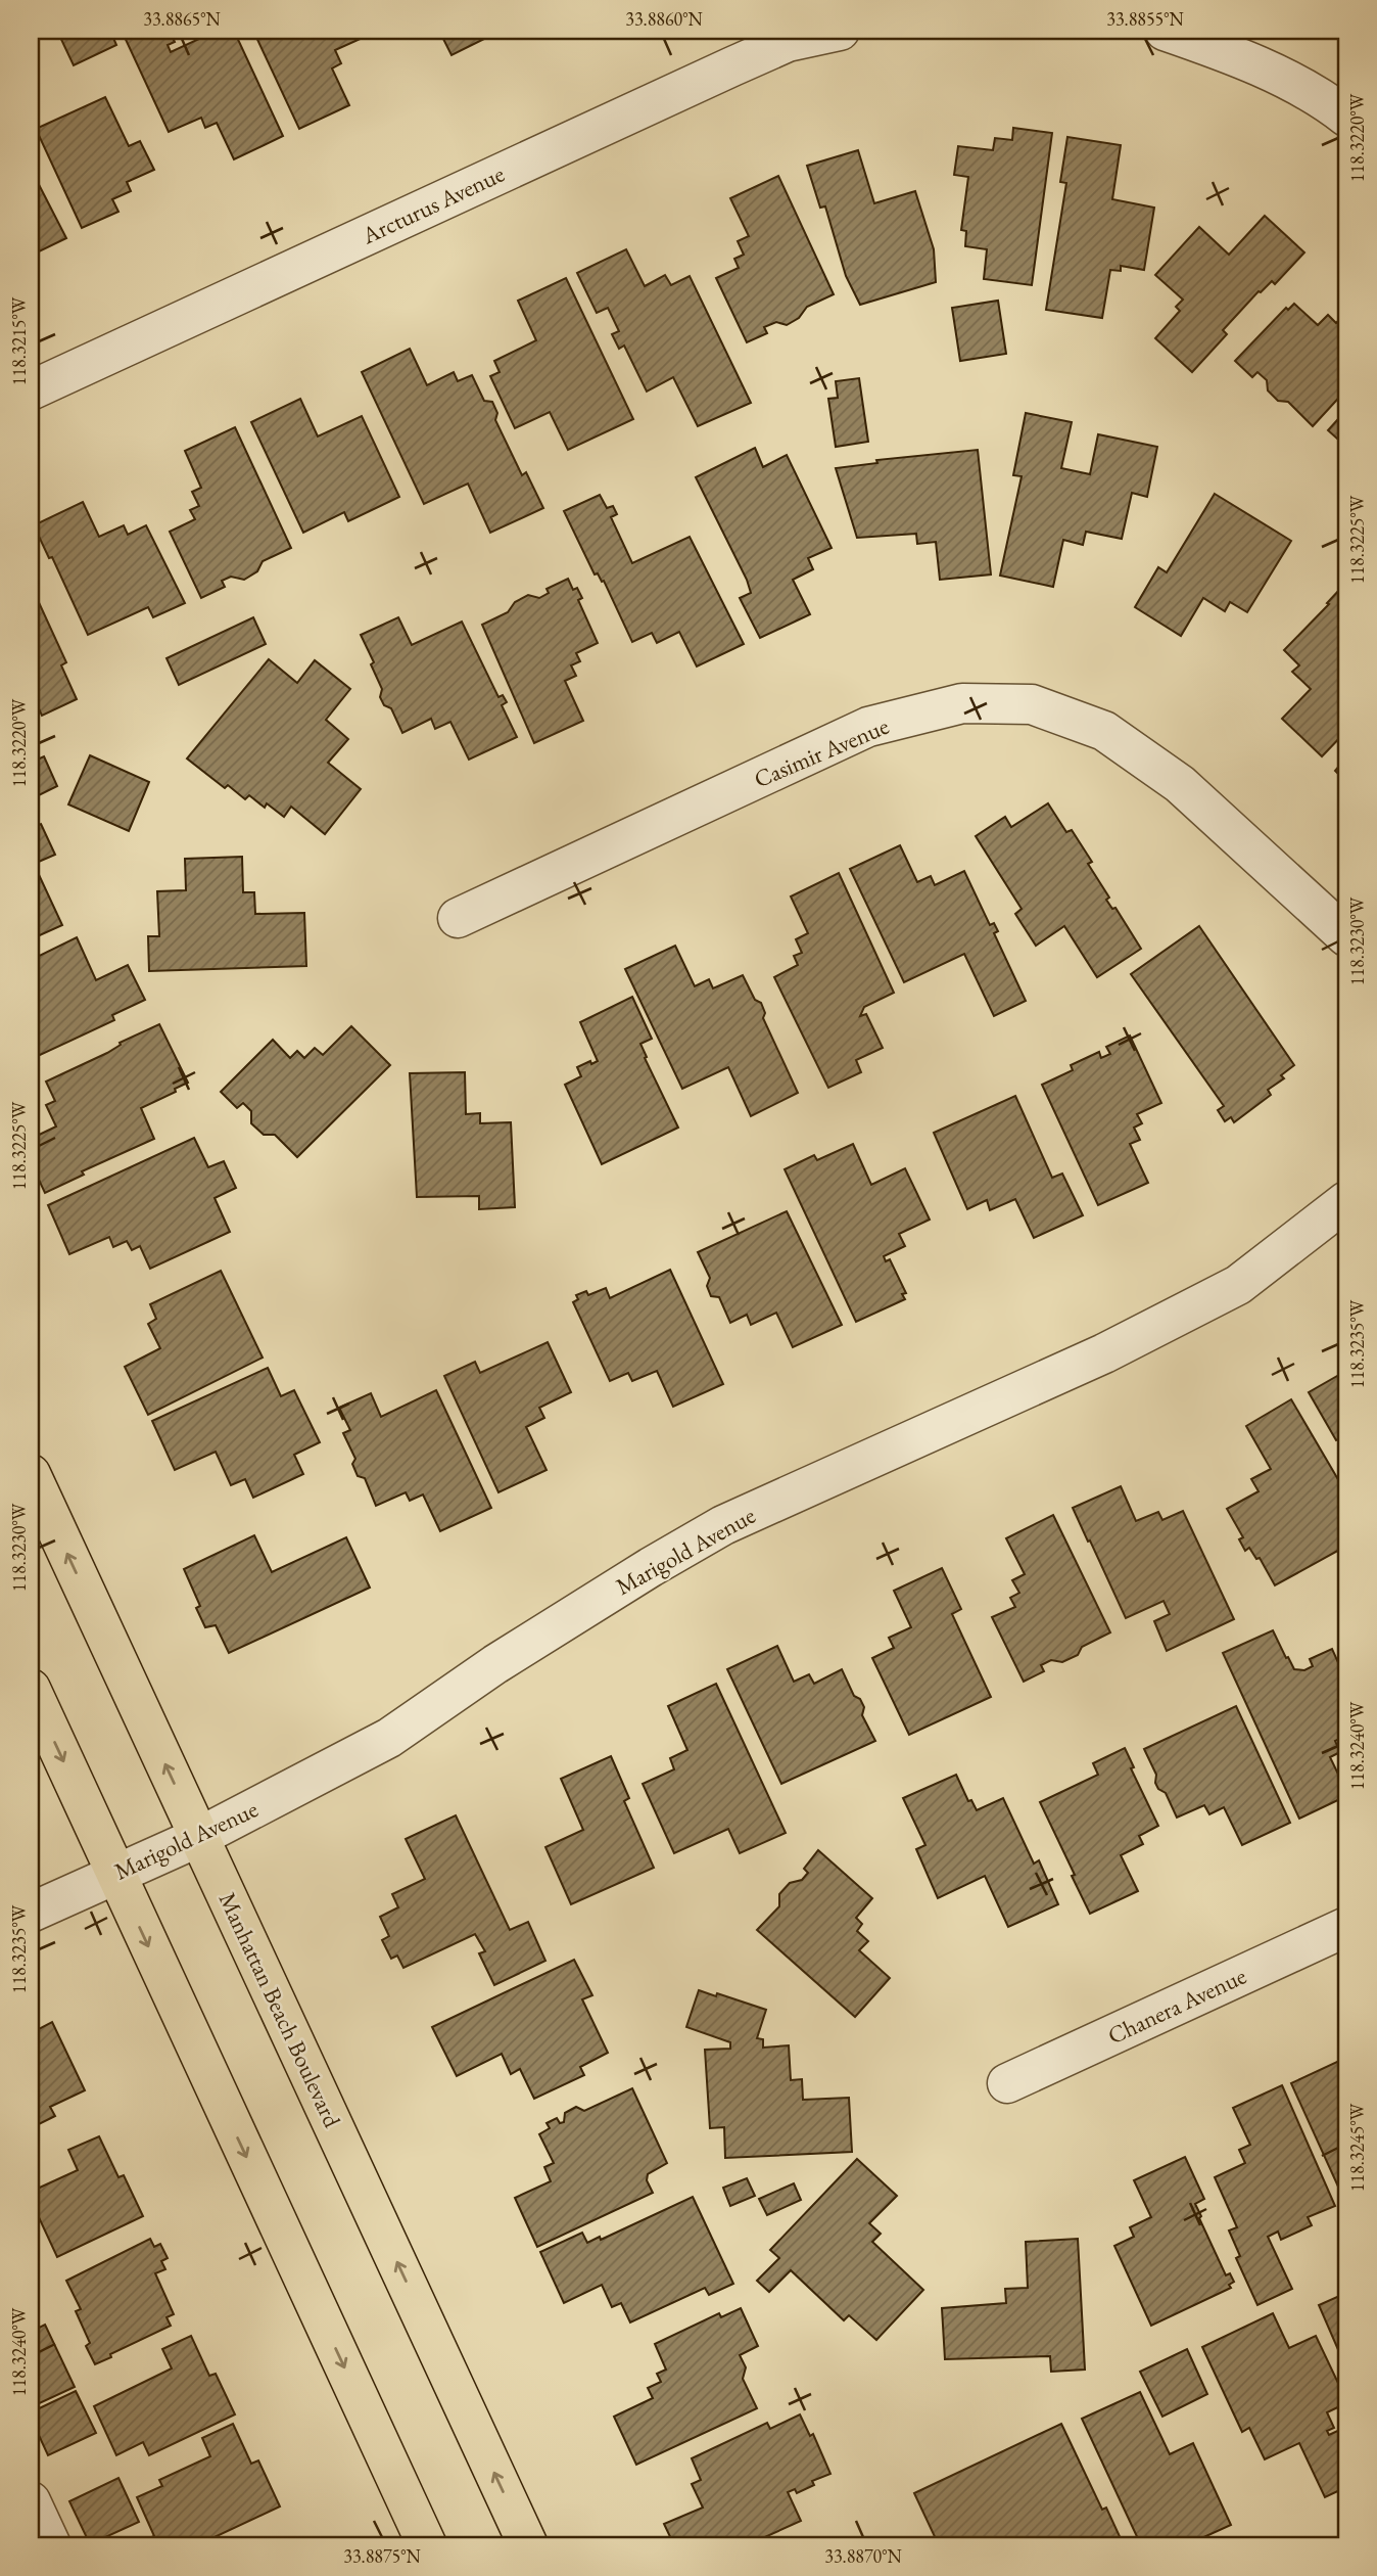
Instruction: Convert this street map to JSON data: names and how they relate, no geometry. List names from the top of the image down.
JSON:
{
  "streets": {
    "main road": ["Manhattan Beach Boulevard"],
    "street": [
      "Arcturus Avenue",
      "Casimir Avenue",
      "Marigold Avenue",
      "Chanera Avenue"
    ]
  },
  "crossings": [
    ["Marigold Avenue", "Manhattan Beach Boulevard"]
  ],
  "coordinates": [
    "33.8865°N",
    "33.8860°N",
    "33.8855°N",
    "118.3220°W",
    "118.3215°W",
    "118.3225°W",
    "118.3230°W",
    "118.3235°W",
    "118.3240°W",
    "118.3245°W",
    "33.8875°N",
    "33.8870°N"
  ]
}
